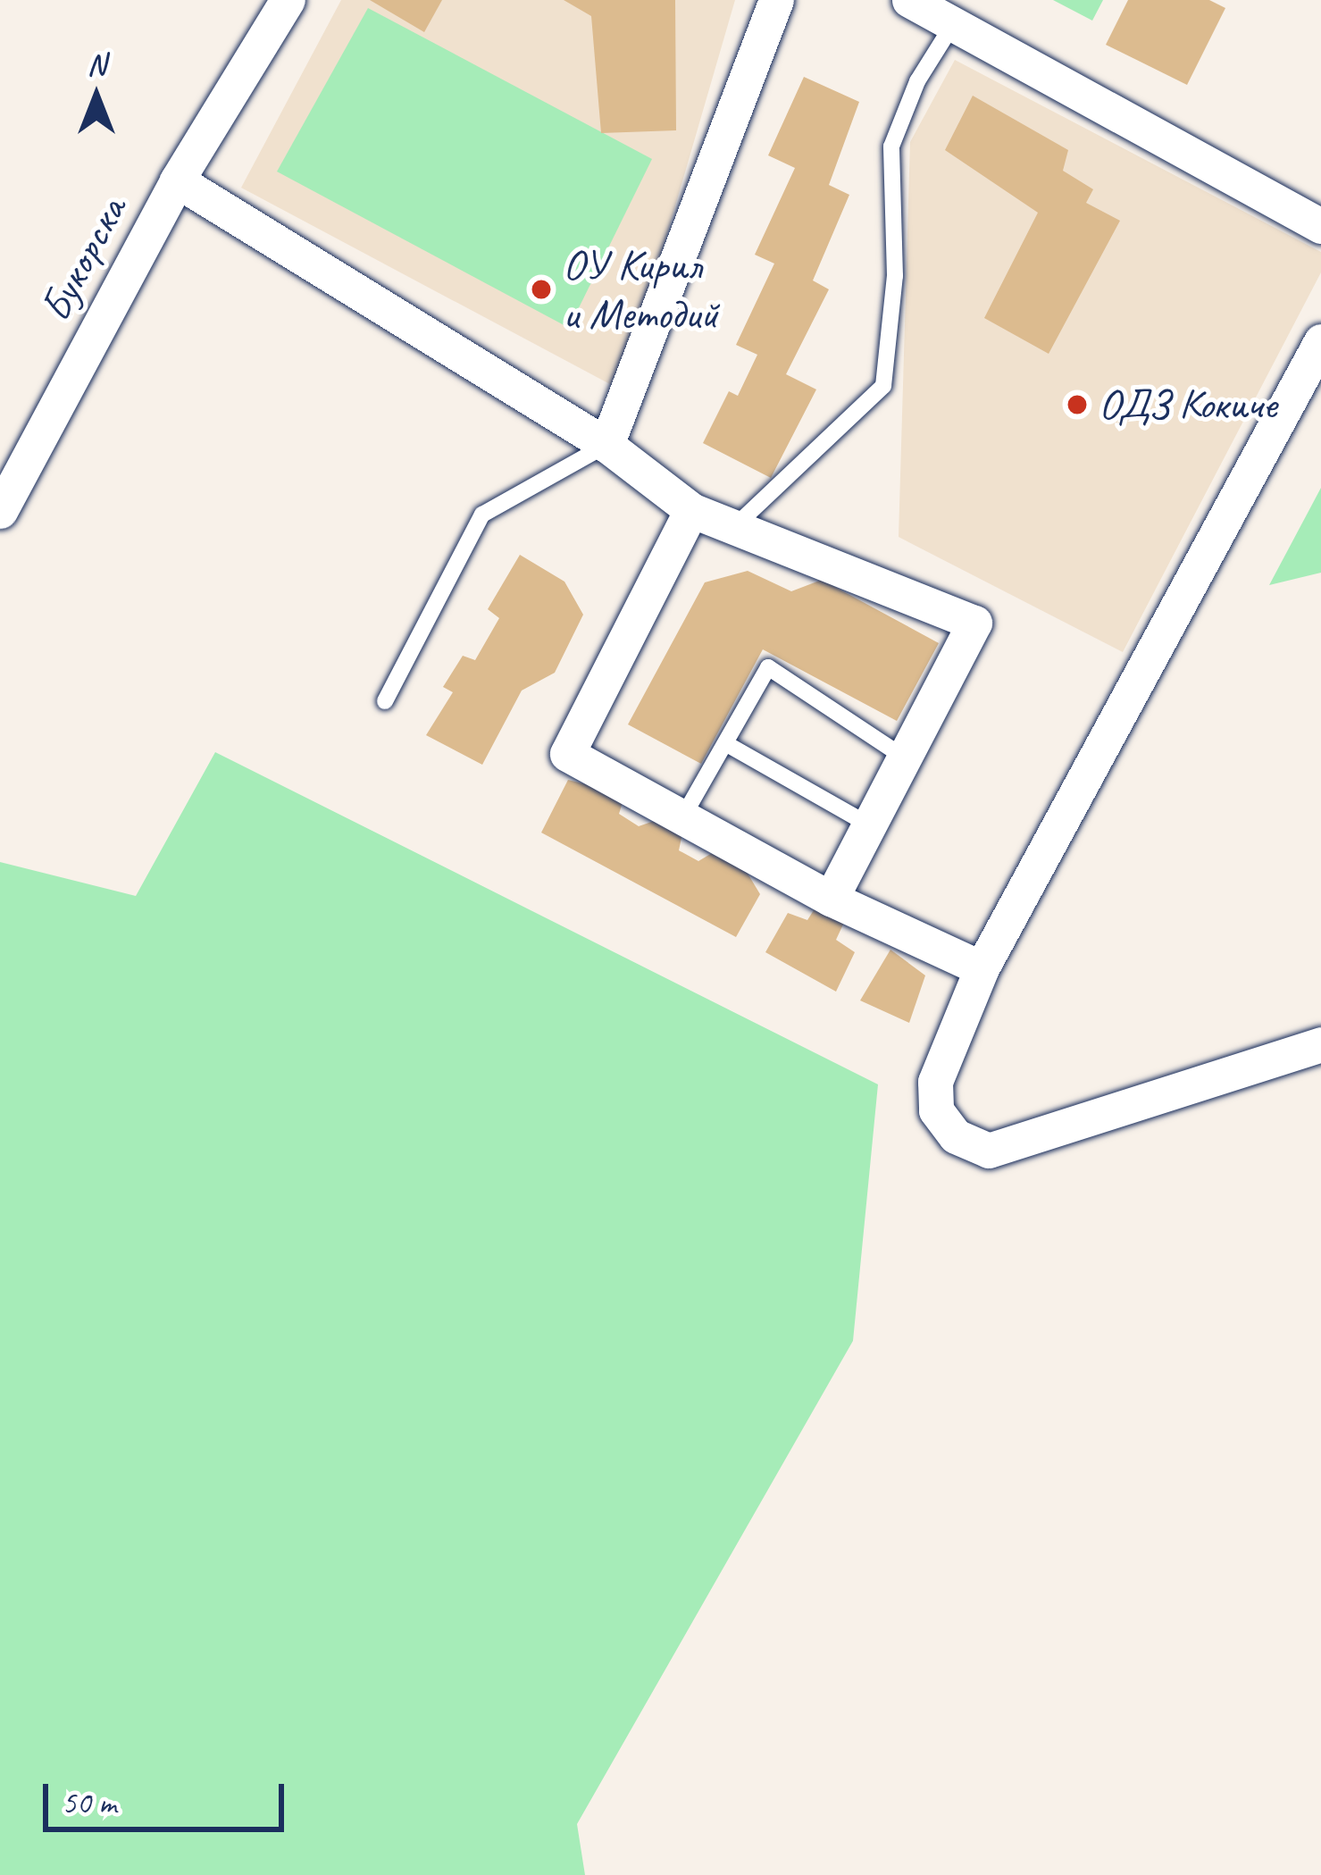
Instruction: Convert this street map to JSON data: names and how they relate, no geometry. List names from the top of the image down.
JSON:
{
  "streets": {
    "street": ["Букорска"]
  },
  "places": ["ОУ Кирил и Методий", "ОДЗ Кокиче"],
  "scale_bar": "50 m",
  "north": "top"
}
